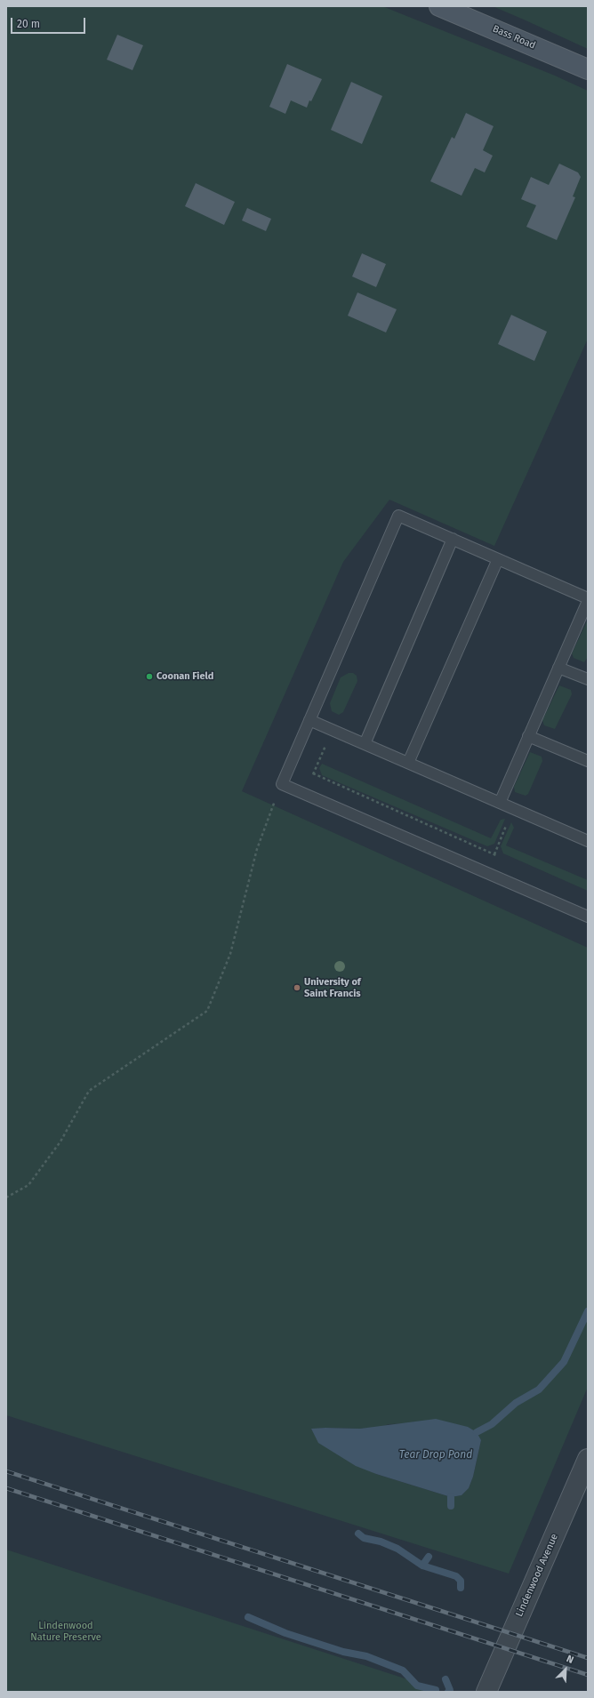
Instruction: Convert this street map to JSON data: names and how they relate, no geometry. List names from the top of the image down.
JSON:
{
  "streets": {
    "main road": ["Bass Road"],
    "street": ["Lindenwood Avenue"]
  },
  "water": ["Tear Drop Pond"],
  "parks": ["Lindenwood Nature Preserve"],
  "places": ["Coonan Field", "University of Saint Francis"],
  "scale_bar": "20 m",
  "north": "top right"
}
